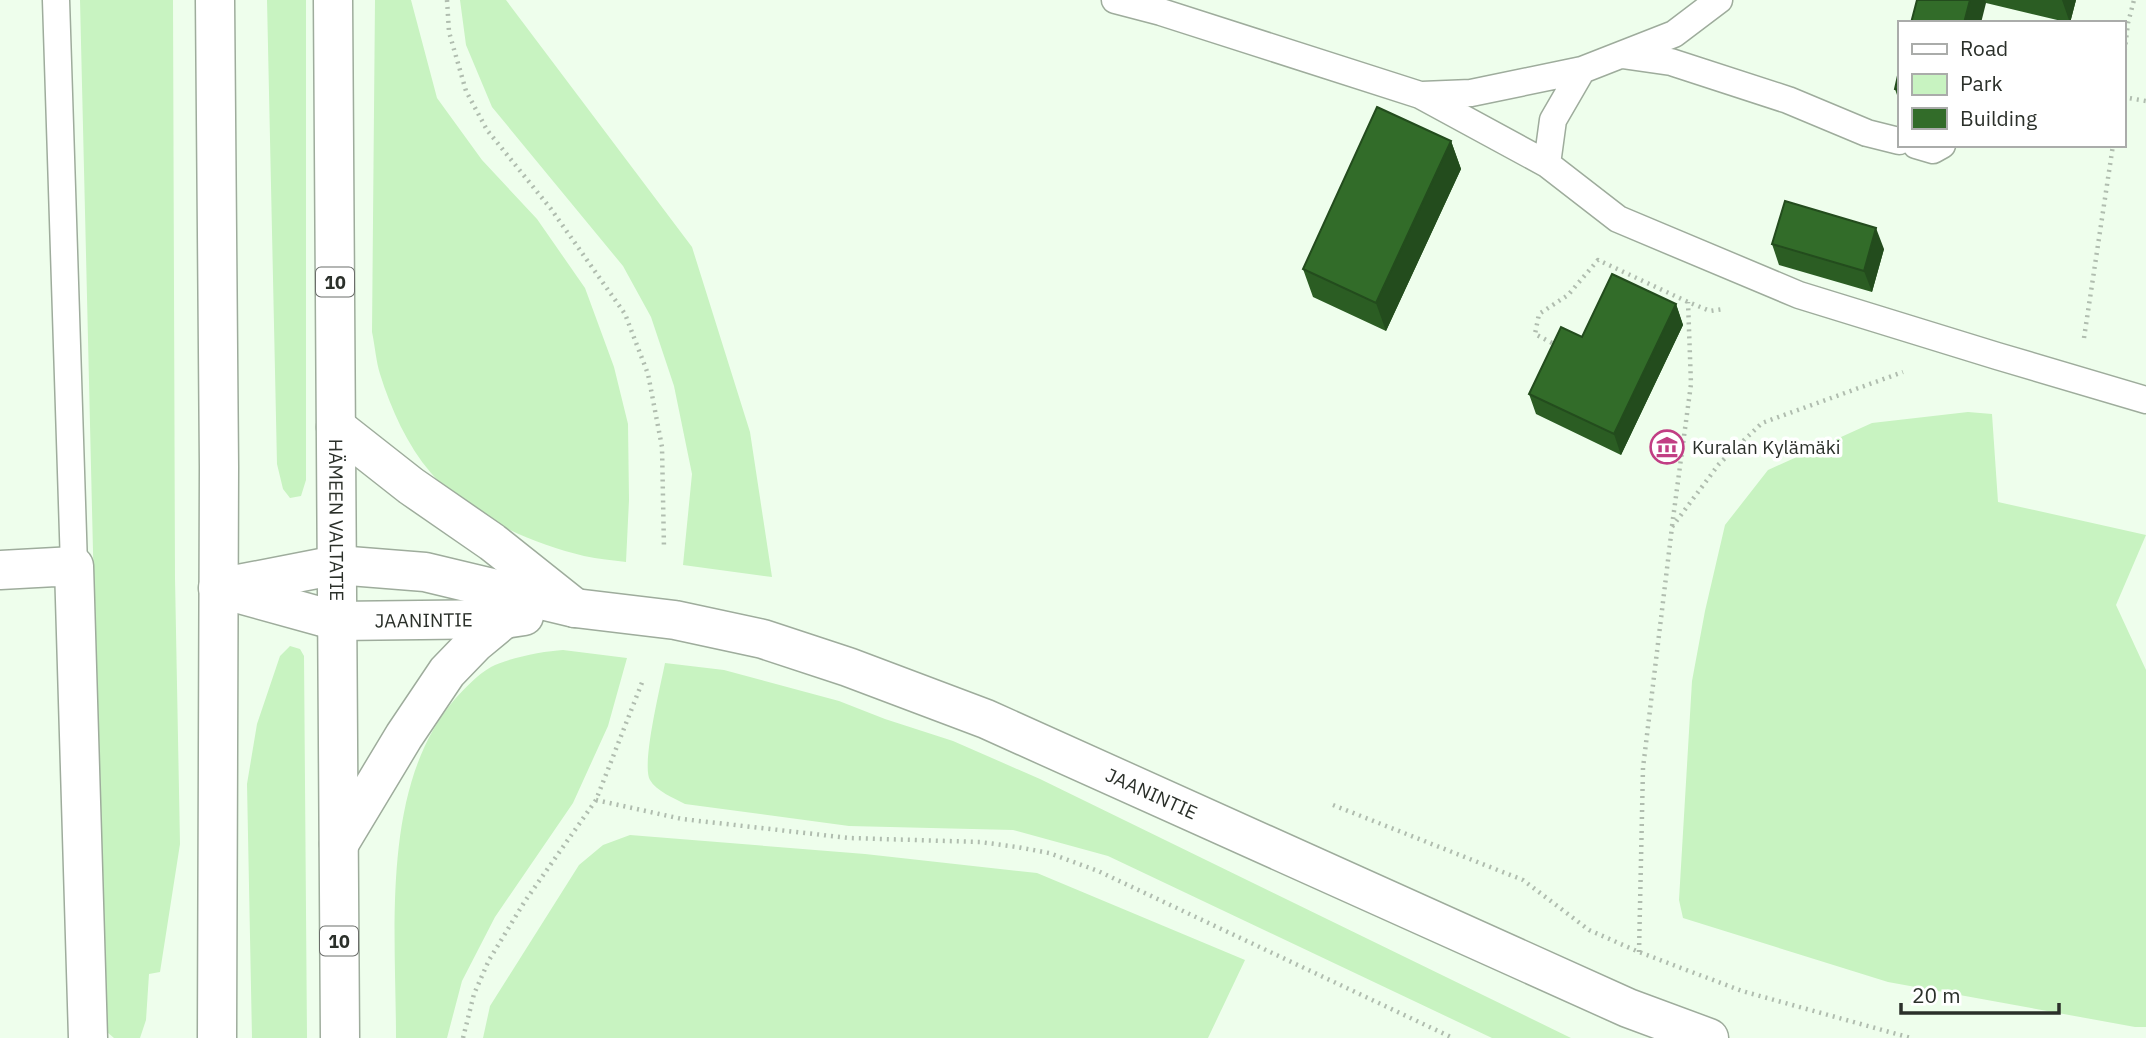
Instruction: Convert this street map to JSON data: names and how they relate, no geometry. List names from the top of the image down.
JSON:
{
  "streets": {
    "main road": ["10", "HÄMEEN VALTATIE", "JAANINTIE"]
  },
  "crossings": [
    ["HÄMEEN VALTATIE", "JAANINTIE"]
  ],
  "places": {
    "museum": ["Kuralan Kylämäki"]
  },
  "legend": ["Road", "Park", "Building"],
  "scale_bar": "20 m"
}
